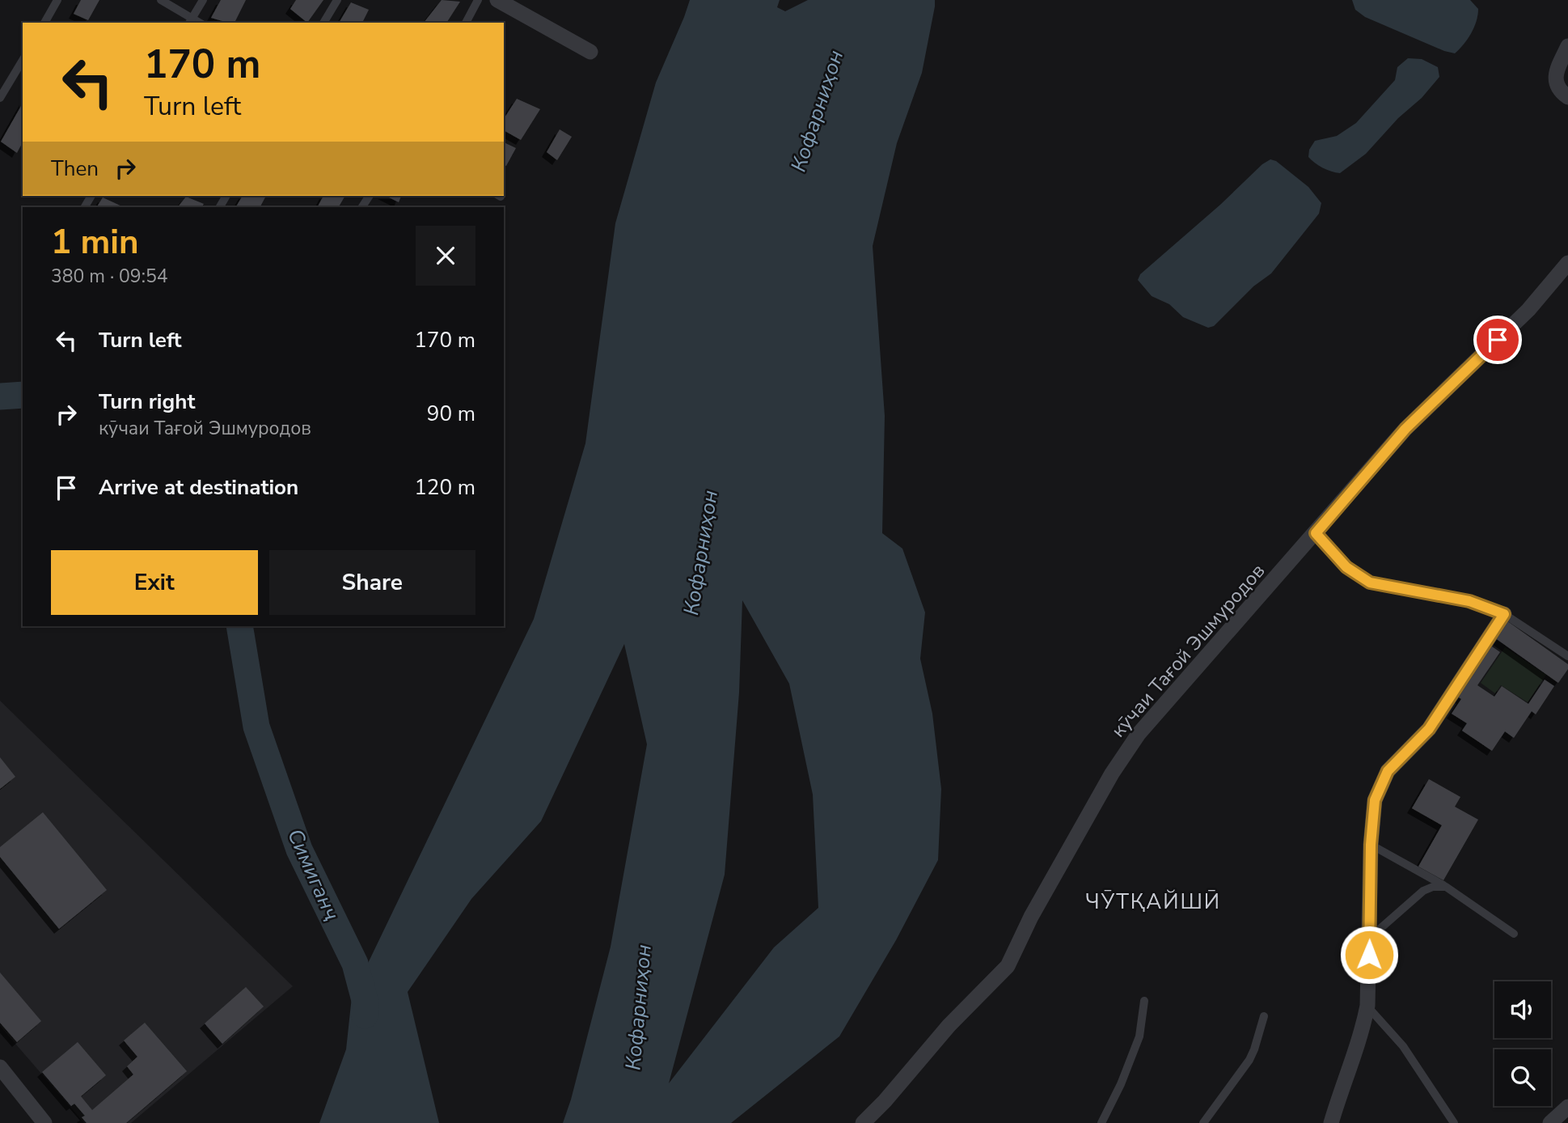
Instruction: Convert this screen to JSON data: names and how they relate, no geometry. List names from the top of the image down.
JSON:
{
  "streets": {
    "street": ["кӯчаи Тағой Эшмуродов"]
  },
  "districts": ["ЧӮТҚАЙШӢ"],
  "water": ["Кофарниҳон", "Симиганҷ"],
  "page": {
    "turn": ["170 m", "Turn left"],
    "then": "Then",
    "heading": ["1 min", "380 m · 09:54"],
    "list": [
      {
        "name": "Turn left",
        "value": "170 m"
      },
      {
        "name": "Turn right",
        "note": "кӯчаи Тағой Эшмуродов",
        "value": "90 m"
      },
      {
        "name": "Arrive at destination",
        "value": "120 m"
      }
    ],
    "buttons": ["Exit", "Share"]
  }
}
